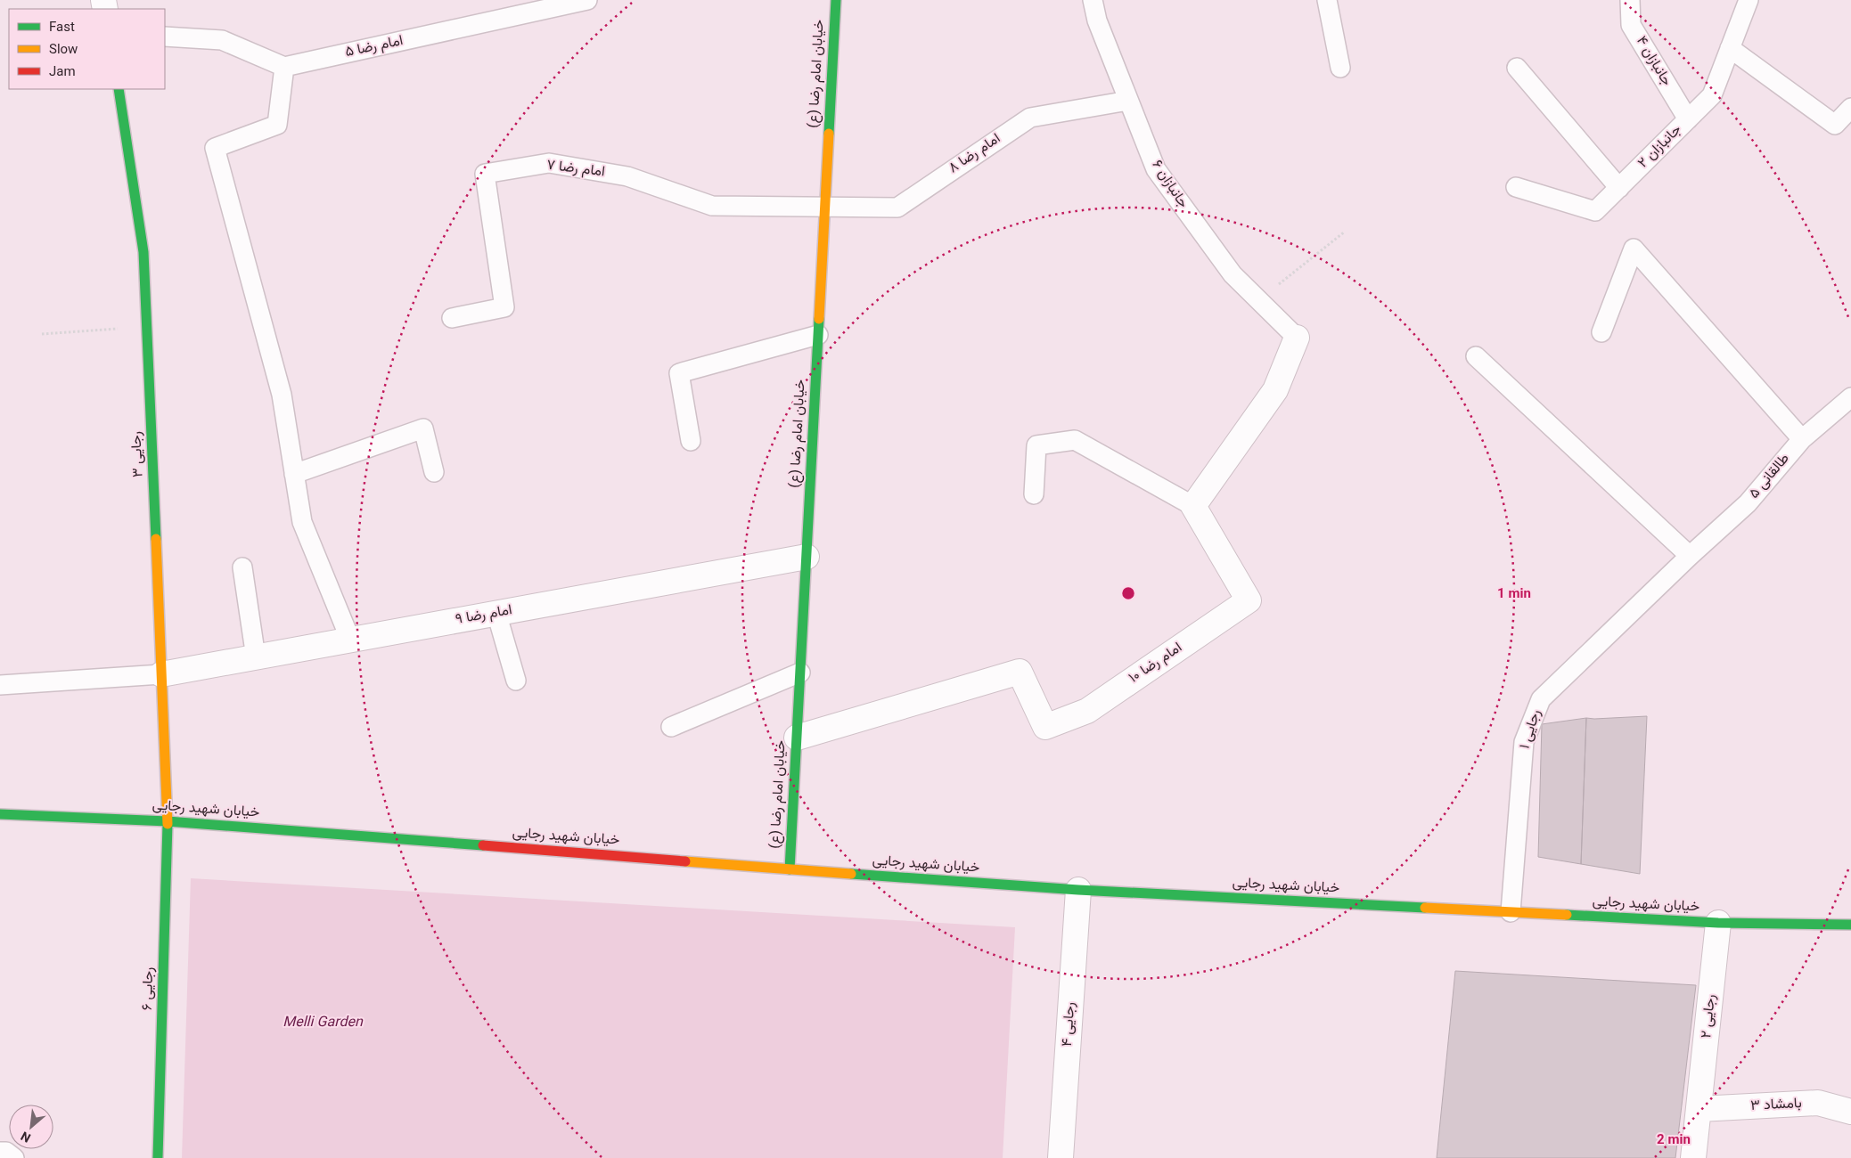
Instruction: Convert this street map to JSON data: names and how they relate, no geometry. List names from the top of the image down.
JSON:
{
  "streets": {
    "street": [
      "خیابان امام رضا (ع)",
      "رجایی ۳",
      "امام رضا ۹",
      "امام رضا ۱۰",
      "خیابان شهید رجایی",
      "رجایی ۶",
      "رجایی ۲",
      "رجایی ۴",
      "بامشاد ۳"
    ],
    "lane": [
      "امام رضا ۵",
      "جانبازان ۴",
      "جانبازان ۲",
      "امام رضا ۸",
      "امام رضا ۷",
      "جانبازان ۶",
      "طالقانی ۵",
      "رجایی ۱"
    ]
  },
  "crossings": [
    ["جانبازان ۴", "جانبازان ۲"],
    ["خیابان امام رضا (ع)", "امام رضا ۸"],
    ["خیابان امام رضا (ع)", "امام رضا ۷"],
    ["خیابان امام رضا (ع)", "امام رضا ۹"],
    ["خیابان امام رضا (ع)", "امام رضا ۱۰"],
    ["خیابان امام رضا (ع)", "خیابان شهید رجایی"],
    ["امام رضا ۸", "امام رضا ۷"],
    ["امام رضا ۸", "جانبازان ۶"],
    ["رجایی ۳", "امام رضا ۹"],
    ["رجایی ۳", "خیابان شهید رجایی"],
    ["رجایی ۳", "رجایی ۶"],
    ["طالقانی ۵", "رجایی ۱"],
    ["رجایی ۱", "خیابان شهید رجایی"],
    ["خیابان شهید رجایی", "رجایی ۶"],
    ["خیابان شهید رجایی", "رجایی ۲"],
    ["خیابان شهید رجایی", "رجایی ۴"],
    ["رجایی ۲", "بامشاد ۳"]
  ],
  "parks": ["Melli Garden"],
  "legend": ["Fast", "Slow", "Jam"],
  "north": "bottom left",
  "rings": ["1 min", "2 min"]
}
